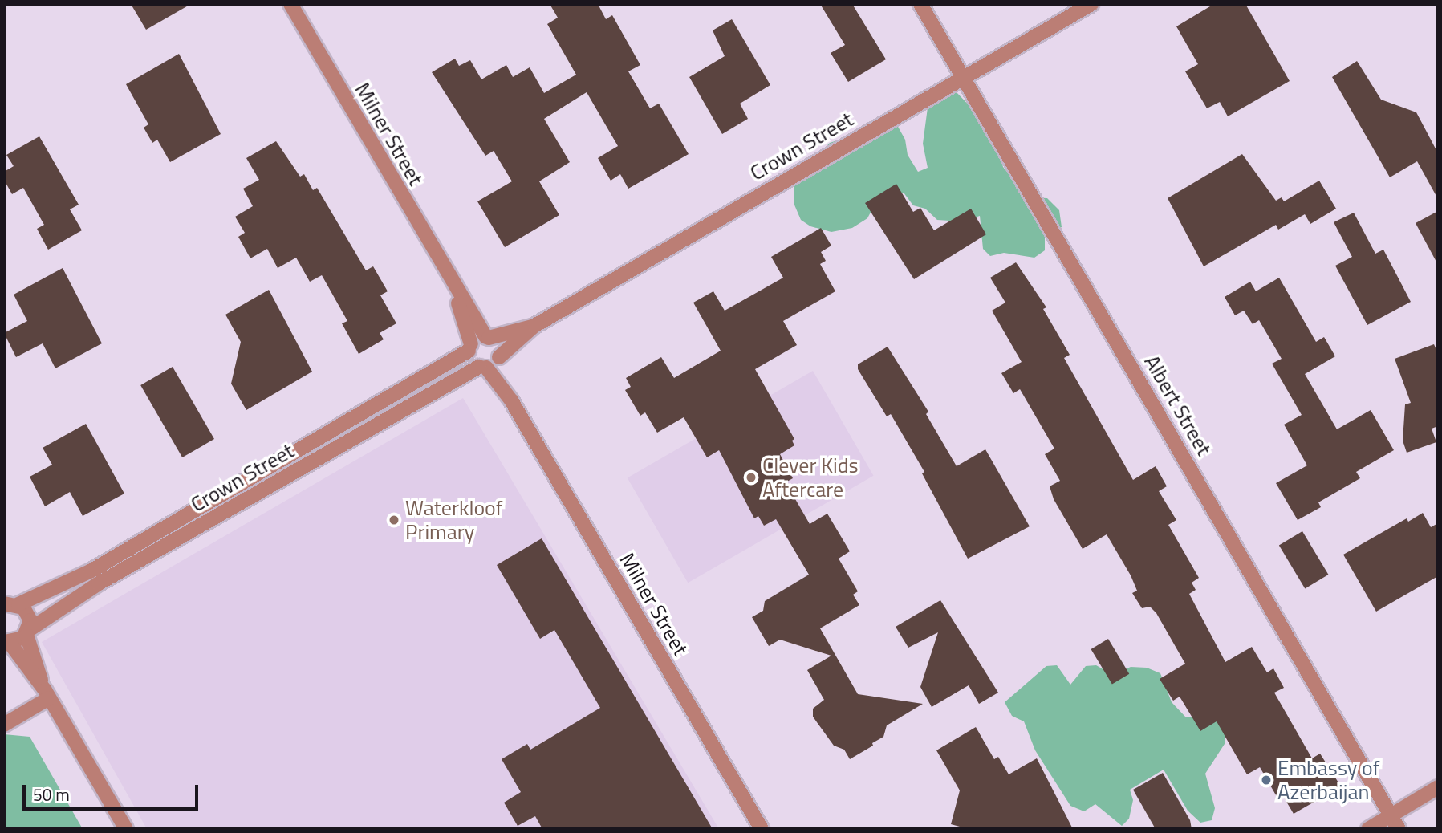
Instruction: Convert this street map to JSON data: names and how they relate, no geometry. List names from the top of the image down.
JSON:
{
  "streets": {
    "street": ["Milner Street", "Crown Street", "Albert Street"]
  },
  "crossings": [
    ["Milner Street", "Crown Street"],
    ["Crown Street", "Albert Street"]
  ],
  "places": ["Clever Kids Aftercare", "Waterkloof Primary", "Embassy of Azerbaijan"],
  "scale_bar": "50 m"
}
